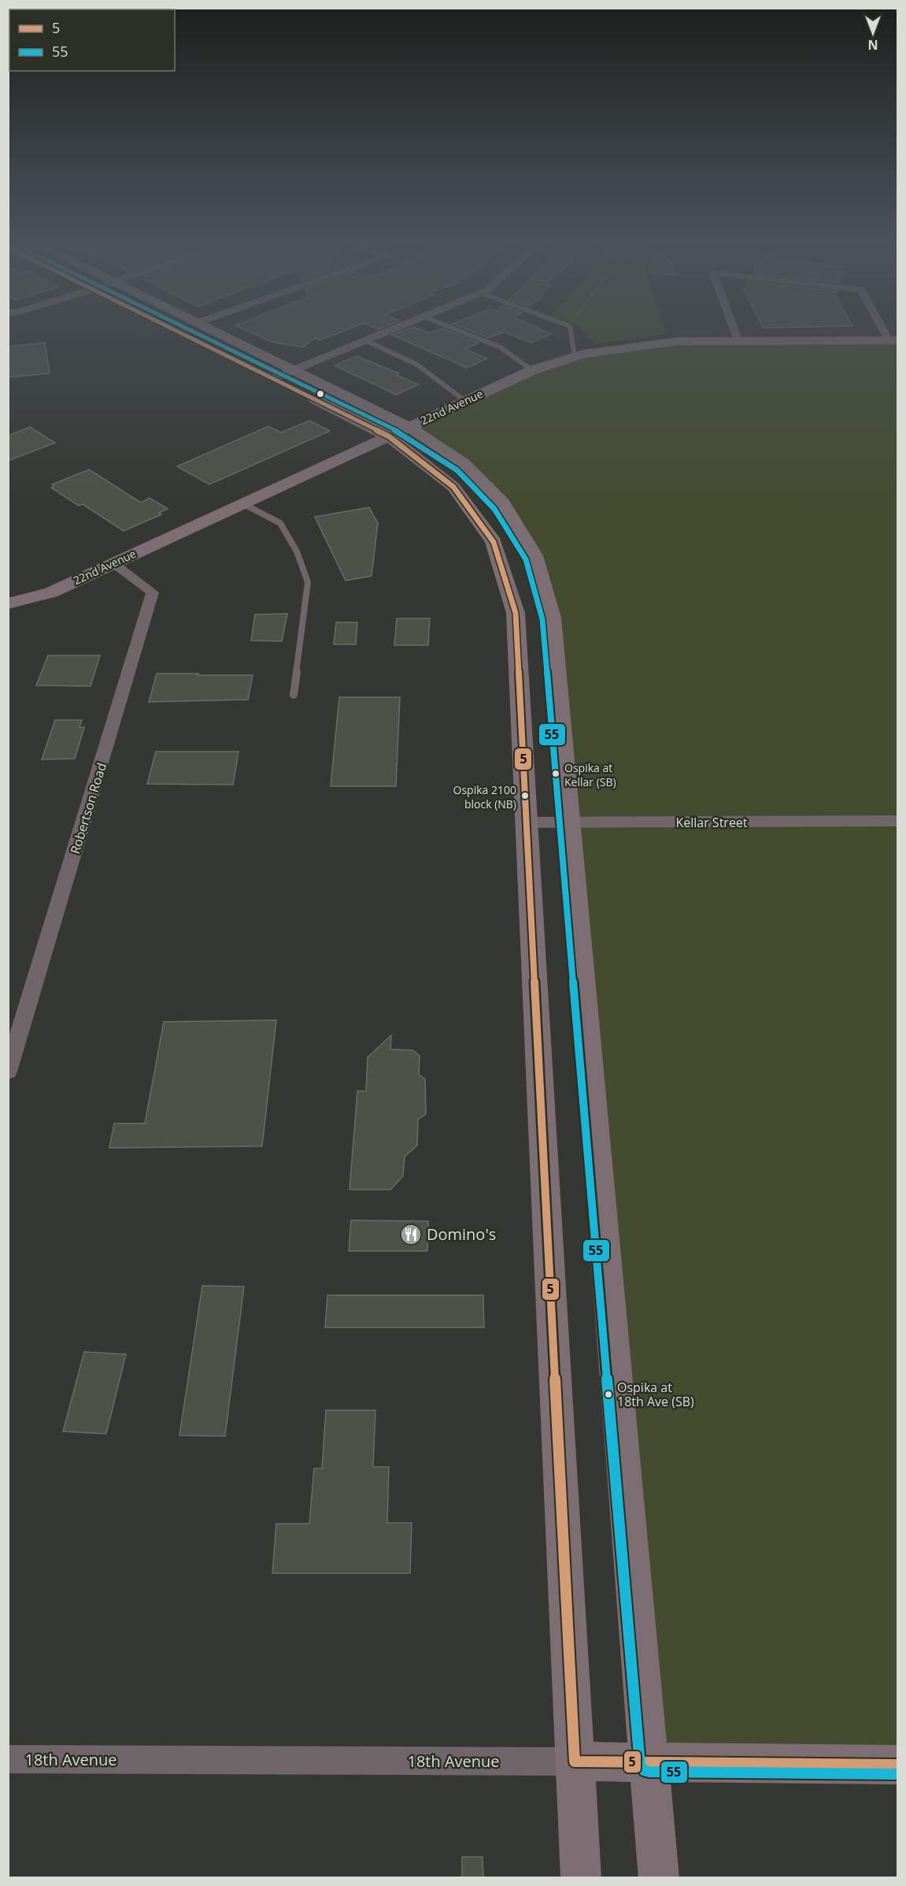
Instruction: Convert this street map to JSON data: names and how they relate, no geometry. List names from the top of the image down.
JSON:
{
  "streets": {
    "main road": ["22nd Avenue", "18th Avenue"],
    "street": ["Robertson Road", "Kellar Street"]
  },
  "crossings": [
    ["22nd Avenue", "Robertson Road"]
  ],
  "places": {
    "other": ["Ospika at Kellar (SB)", "Ospika 2100 block (NB)", "Ospika at 18th Ave (SB)"],
    "restaurant": ["Domino's"]
  },
  "lines": ["transit line 5", "transit line 55"],
  "legend": ["5", "55"],
  "north": "bottom"
}
